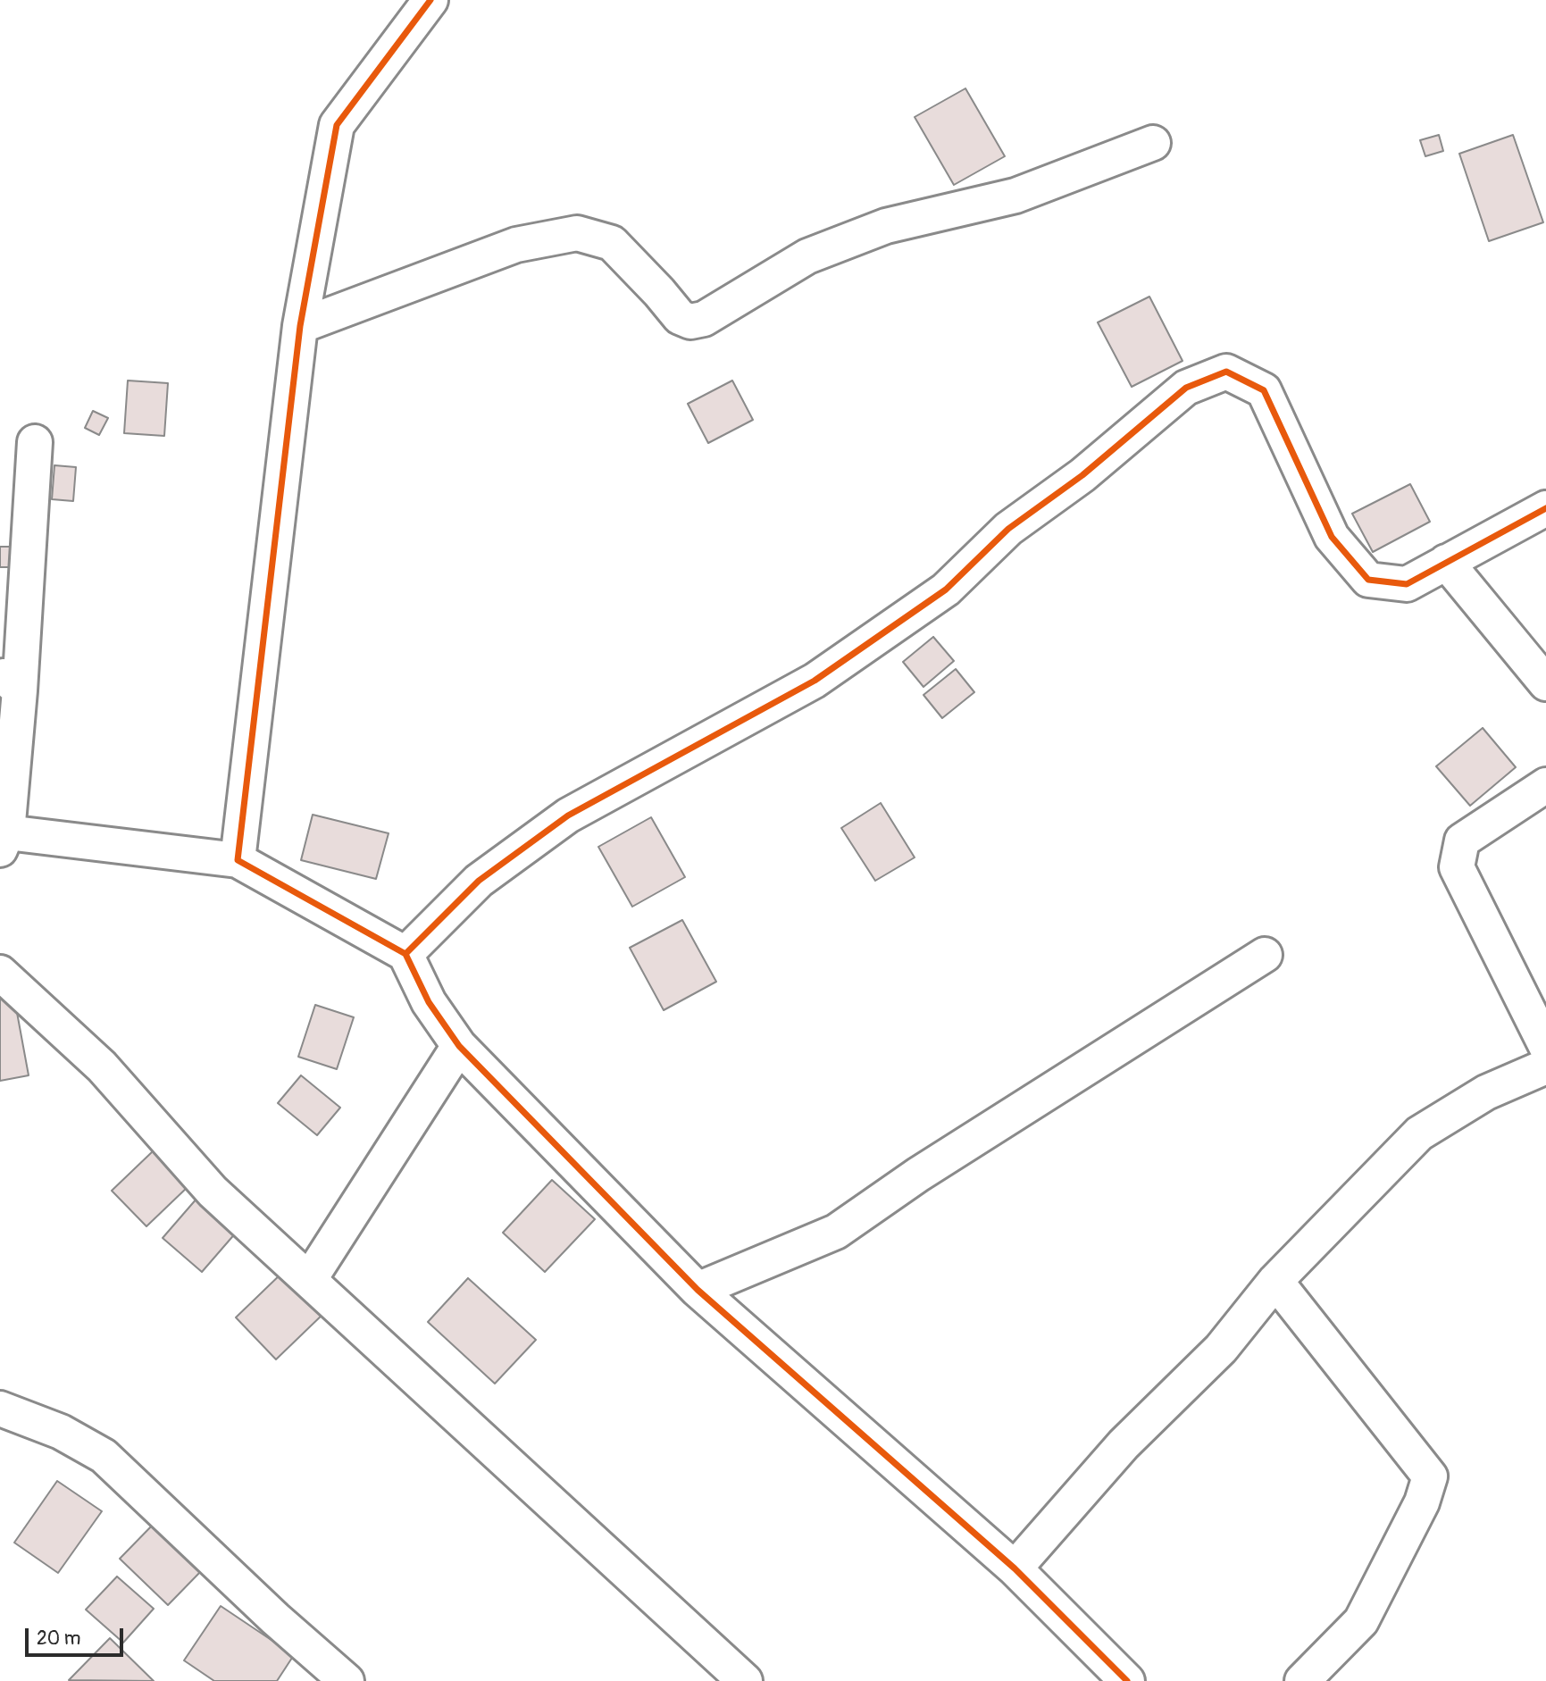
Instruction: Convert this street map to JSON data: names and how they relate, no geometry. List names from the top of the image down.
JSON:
{
  "scale_bar": "20 m"
}
